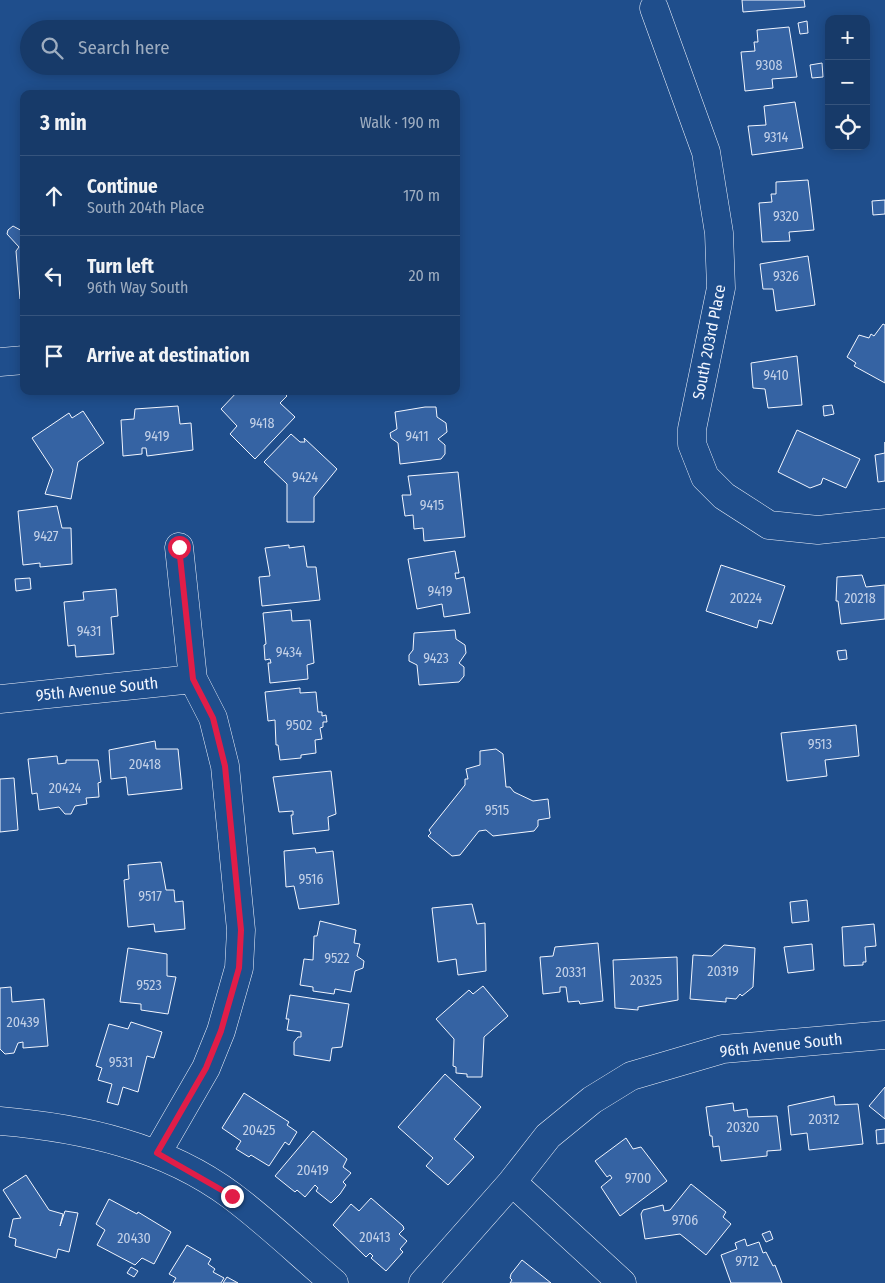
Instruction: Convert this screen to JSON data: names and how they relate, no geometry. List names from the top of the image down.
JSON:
{
  "streets": {
    "street": ["South 203rd Place", "95th Avenue South", "96th Avenue South"]
  },
  "house_numbers": [
    "9308",
    "9314",
    "9320",
    "9326",
    "9410",
    "9418",
    "9419",
    "9411",
    "9424",
    "9415",
    "9427",
    "9419",
    "20224",
    "20218",
    "9431",
    "9434",
    "9423",
    "9502",
    "9513",
    "20418",
    "20424",
    "9515",
    "9516",
    "9517",
    "9522",
    "20319",
    "20331",
    "20325",
    "9523",
    "20439",
    "9531",
    "20312",
    "20320",
    "20425",
    "20419",
    "9700",
    "9706",
    "20413",
    "20430",
    "9712"
  ],
  "page": {
    "map_buttons": ["+", "−"],
    "search": "Search here",
    "heading": ["3 min", "Walk · 190 m"],
    "list": [
      ["Continue", "South 204th Place", "170 m"],
      ["Turn left", "96th Way South", "20 m"],
      "Arrive at destination"
    ]
  }
}
